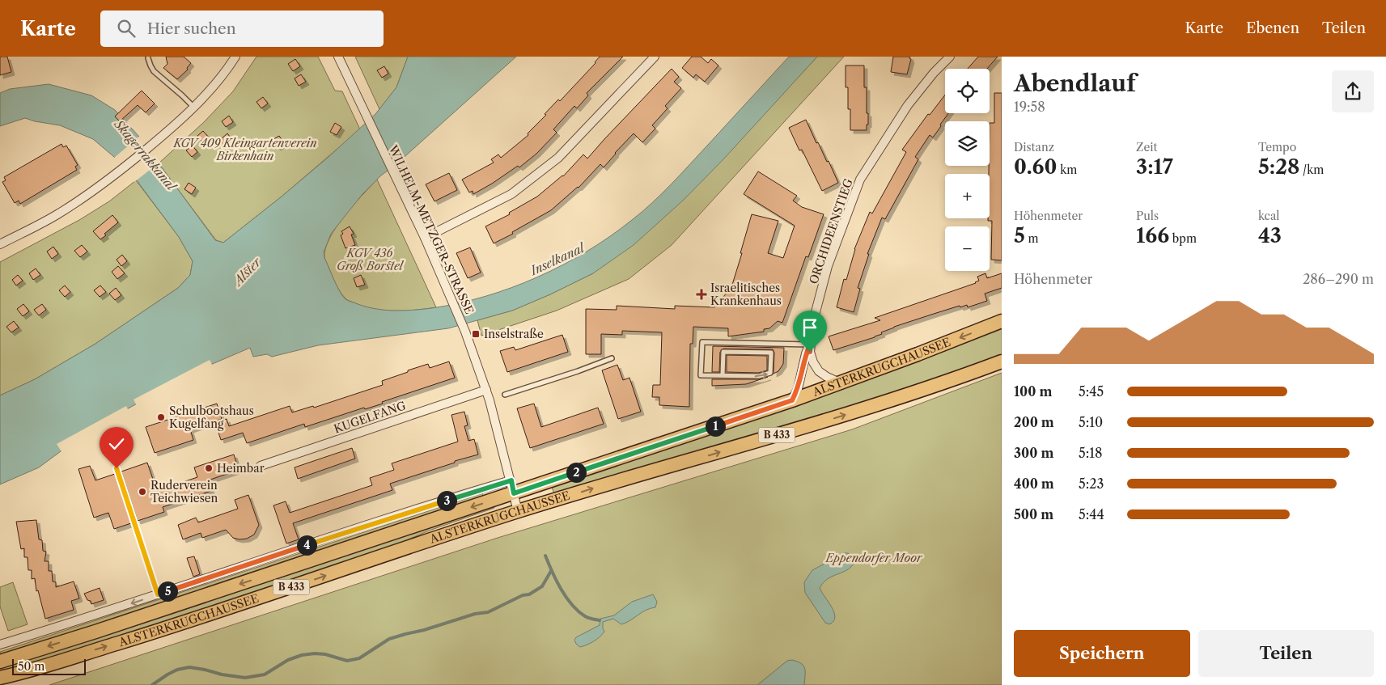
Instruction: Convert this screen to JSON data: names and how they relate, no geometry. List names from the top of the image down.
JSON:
{
  "streets": {
    "main road": ["ALSTERKRUGCHAUSSEE", "B 433"],
    "street": ["WILHELM-METZGER-STRASSE", "ORCHIDEENSTIEG", "KUGELFANG"]
  },
  "crossings": [
    ["WILHELM-METZGER-STRASSE", "ALSTERKRUGCHAUSSEE"],
    ["WILHELM-METZGER-STRASSE", "KUGELFANG"],
    ["ORCHIDEENSTIEG", "ALSTERKRUGCHAUSSEE"]
  ],
  "water": ["Skagerrakkanal", "Inselkanal", "Alster"],
  "parks": ["KGV 409 Kleingartenverein Birkenhain", "KGV 436 Groß Borstel", "Eppendorfer Moor"],
  "places": {
    "health": ["Israelitisches Krankenhaus"],
    "transit": ["Inselstraße"],
    "other": ["Schulbootshaus Kugelfang", "Heimbar", "Ruderverein Teichwiesen"]
  },
  "scale_bar": "50 m",
  "page": {
    "header": "Karte",
    "search": "Hier suchen",
    "nav": ["Karte", "Ebenen", "Teilen"],
    "heading": ["Abendlauf", "19:58"],
    "map_buttons": ["+", "−"],
    "stats": [
      ["Distanz", "0.60 km"],
      ["Zeit", "3:17"],
      ["Tempo", "5:28 /km"],
      ["Höhenmeter", "5 m"],
      ["Puls", "166 bpm"],
      ["kcal", "43"]
    ],
    "chart": ["Höhenmeter", "286–290 m"],
    "list": [
      {
        "name": "100 m",
        "note": "5:45"
      },
      {
        "name": "200 m",
        "note": "5:10"
      },
      {
        "name": "300 m",
        "note": "5:18"
      },
      {
        "name": "400 m",
        "note": "5:23"
      },
      {
        "name": "500 m",
        "note": "5:44"
      }
    ],
    "pins": [
      "1",
      "2",
      "3",
      "4",
      "5"
    ],
    "buttons": ["Speichern", "Teilen"],
    "scale": "50 m"
  }
}
